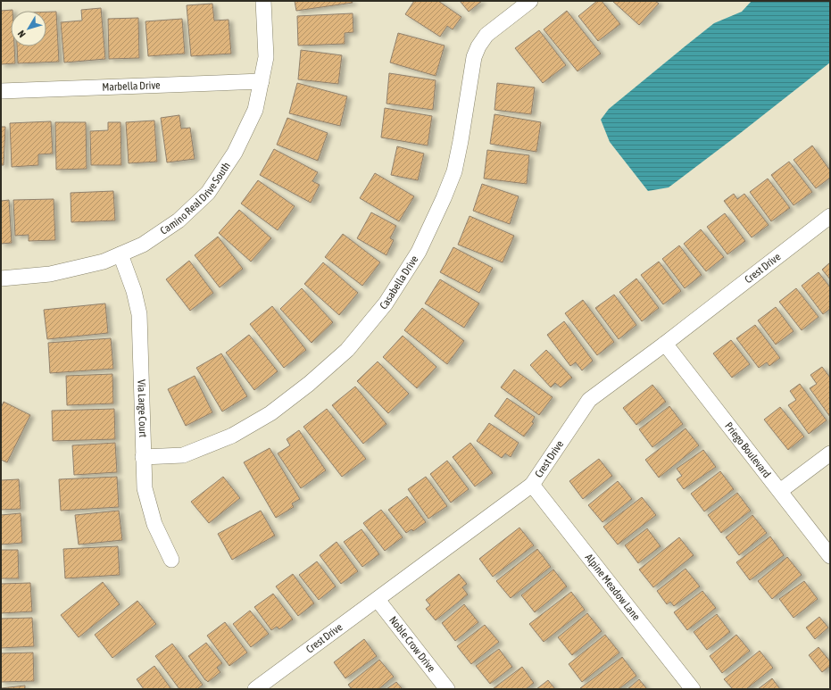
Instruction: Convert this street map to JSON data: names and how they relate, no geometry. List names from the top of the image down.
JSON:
{
  "streets": {
    "street": [
      "Marbella Drive",
      "Camino Real Drive South",
      "Crest Drive",
      "Casabella Drive",
      "Via Large Court",
      "Priego Boulevard",
      "Alpine Meadow Lane",
      "Noble Crow Drive"
    ]
  },
  "crossings": [
    ["Marbella Drive", "Camino Real Drive South"],
    ["Camino Real Drive South", "Via Large Court"],
    ["Crest Drive", "Priego Boulevard"],
    ["Crest Drive", "Alpine Meadow Lane"],
    ["Crest Drive", "Noble Crow Drive"],
    ["Casabella Drive", "Via Large Court"]
  ],
  "north": "bottom left"
}
